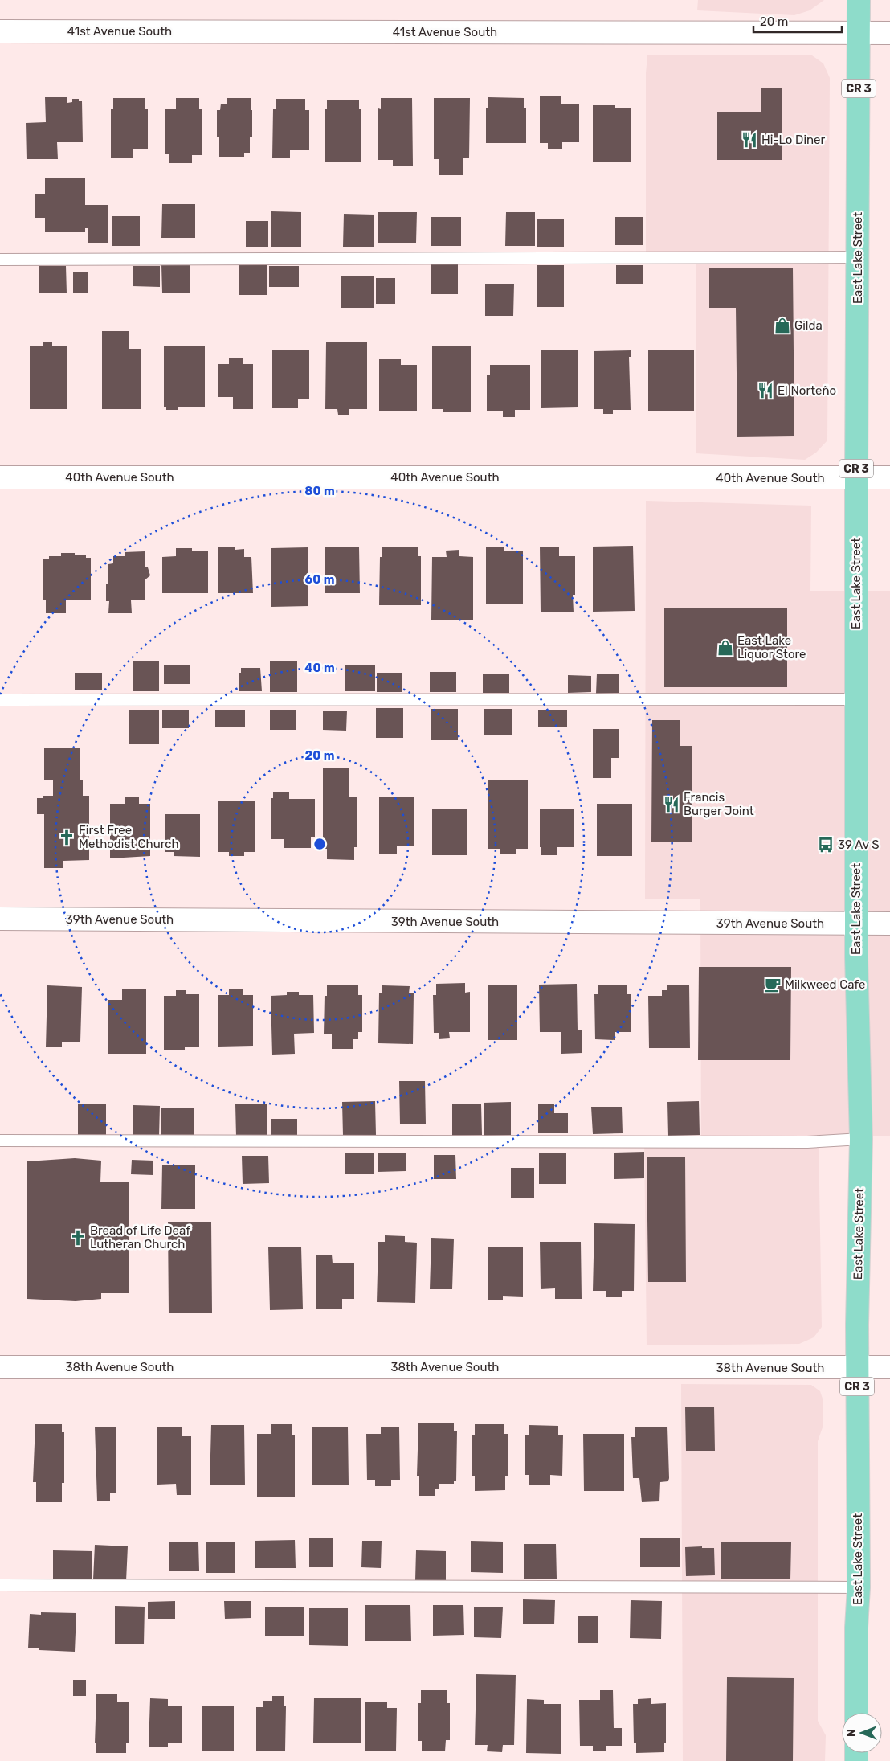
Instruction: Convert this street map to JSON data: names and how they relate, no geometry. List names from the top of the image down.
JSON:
{
  "streets": {
    "main road": ["CR 3", "East Lake Street"],
    "street": [
      "41st Avenue South",
      "40th Avenue South",
      "39th Avenue South",
      "38th Avenue South"
    ]
  },
  "crossings": [
    ["41st Avenue South", "East Lake Street"],
    ["East Lake Street", "40th Avenue South"],
    ["East Lake Street", "39th Avenue South"],
    ["East Lake Street", "38th Avenue South"]
  ],
  "places": {
    "restaurant": ["Hi-Lo Diner", "El Norteño", "Francis Burger Joint"],
    "shop": ["Gilda", "East Lake Liquor Store"],
    "church": ["First Free Methodist Church", "Bread of Life Deaf Lutheran Church"],
    "bus stop": ["39 Av S"],
    "cafe": ["Milkweed Cafe"]
  },
  "scale_bar": "20 m",
  "north": "left",
  "rings": [
    "80 m",
    "60 m",
    "40 m",
    "20 m"
  ]
}
